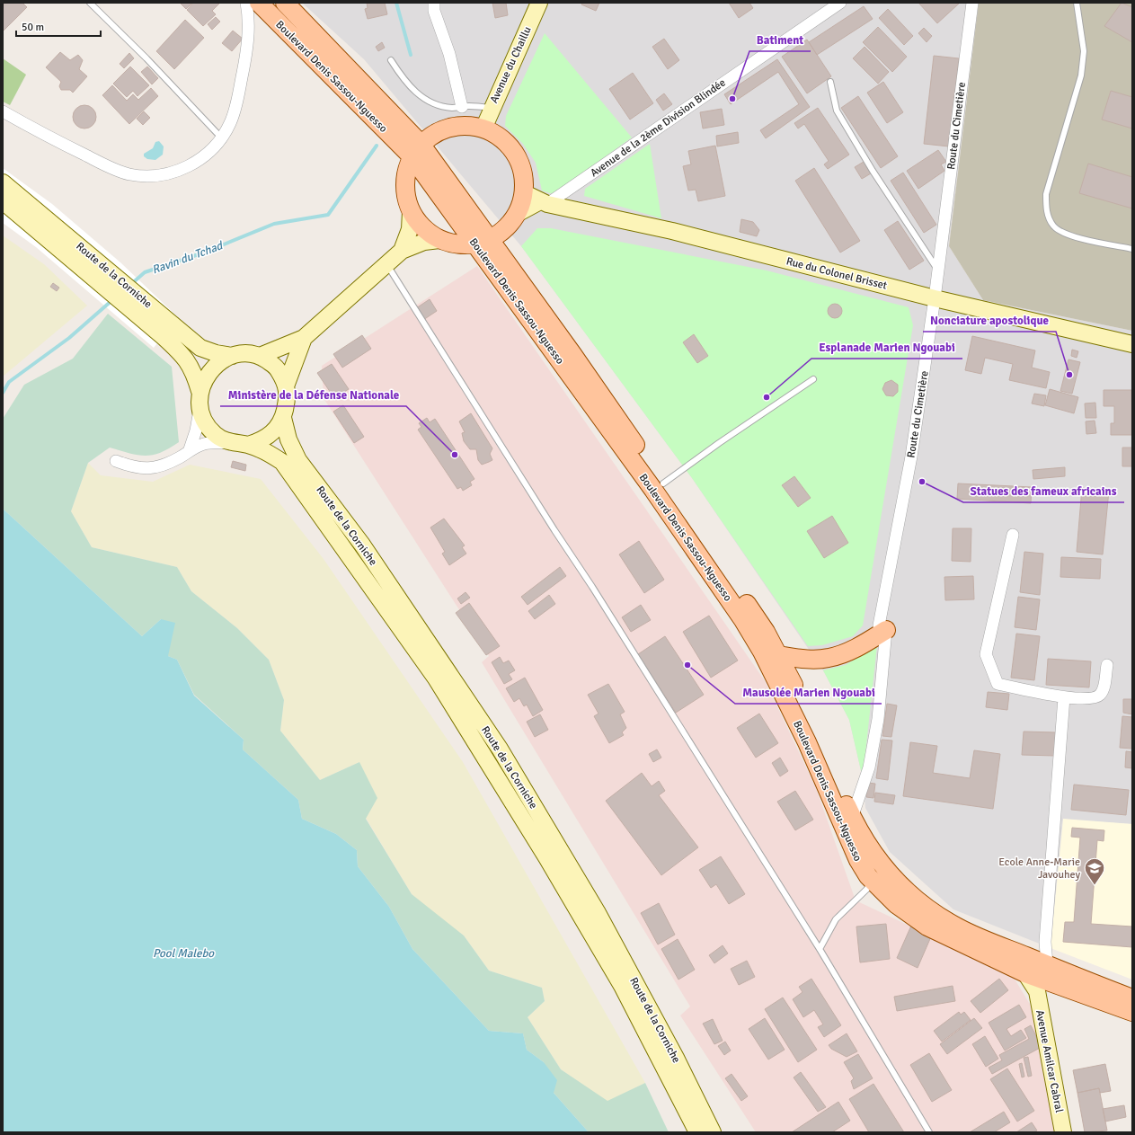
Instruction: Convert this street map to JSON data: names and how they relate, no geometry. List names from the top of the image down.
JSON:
{
  "streets": {
    "main road": [
      "Avenue du Chaillu",
      "Boulevard Denis Sassou-Nguesso",
      "Rue du Colonel Brisset",
      "Route de la Corniche",
      "Avenue Amilcar Cabral"
    ],
    "street": ["Route du Cimetière", "Avenue de la 2ème Division Blindée"]
  },
  "crossings": [
    ["Boulevard Denis Sassou-Nguesso", "Route du Cimetière"],
    ["Boulevard Denis Sassou-Nguesso", "Avenue Amilcar Cabral"],
    ["Route du Cimetière", "Rue du Colonel Brisset"],
    ["Avenue de la 2ème Division Blindée", "Rue du Colonel Brisset"]
  ],
  "water": ["Ravin du Tchad", "Pool Malebo"],
  "places": {
    "other": [
      "Batiment",
      "Nonciature apostolique",
      "Esplanade Marien Ngouabi",
      "Ministère de la Défense Nationale",
      "Statues des fameux africains",
      "Mausolée Marien Ngouabi"
    ],
    "school or university": ["Ecole Anne-Marie Javouhey"]
  },
  "scale_bar": "50 m"
}
